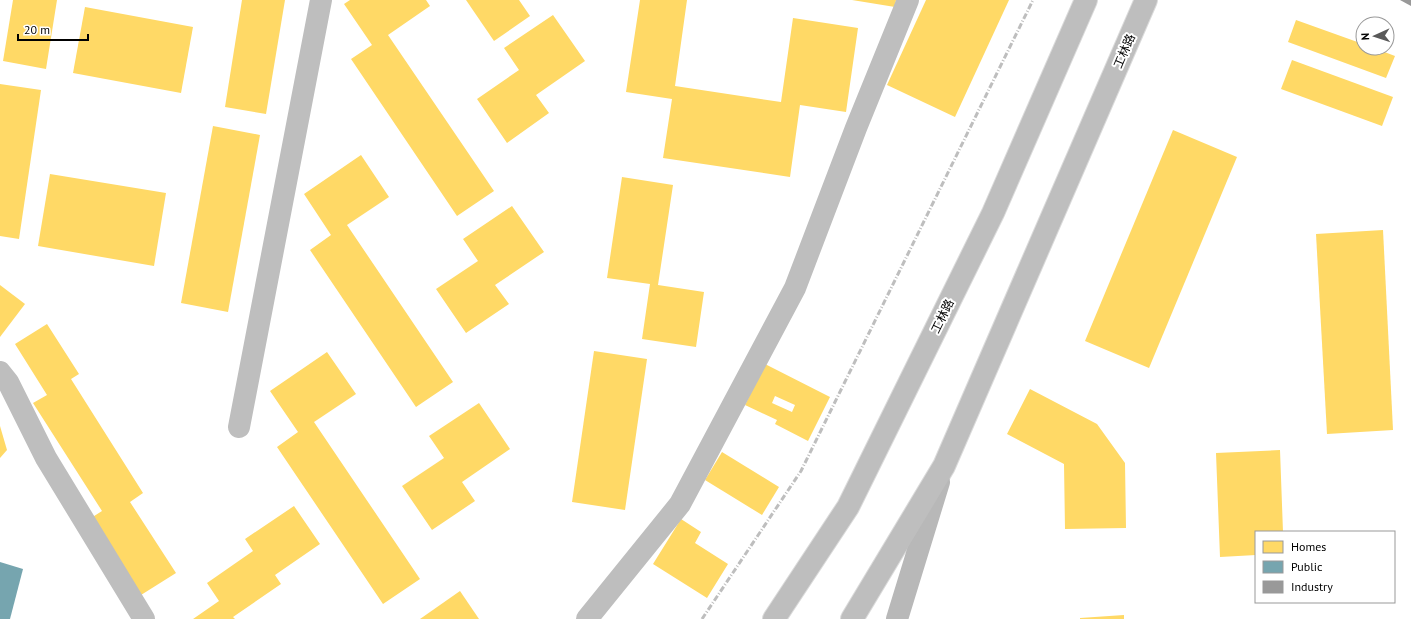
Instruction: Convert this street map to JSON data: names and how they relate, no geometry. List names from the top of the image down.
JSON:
{
  "streets": {
    "main road": ["工林路"]
  },
  "legend": ["Homes", "Public", "Industry"],
  "scale_bar": "20 m",
  "north": "left"
}
